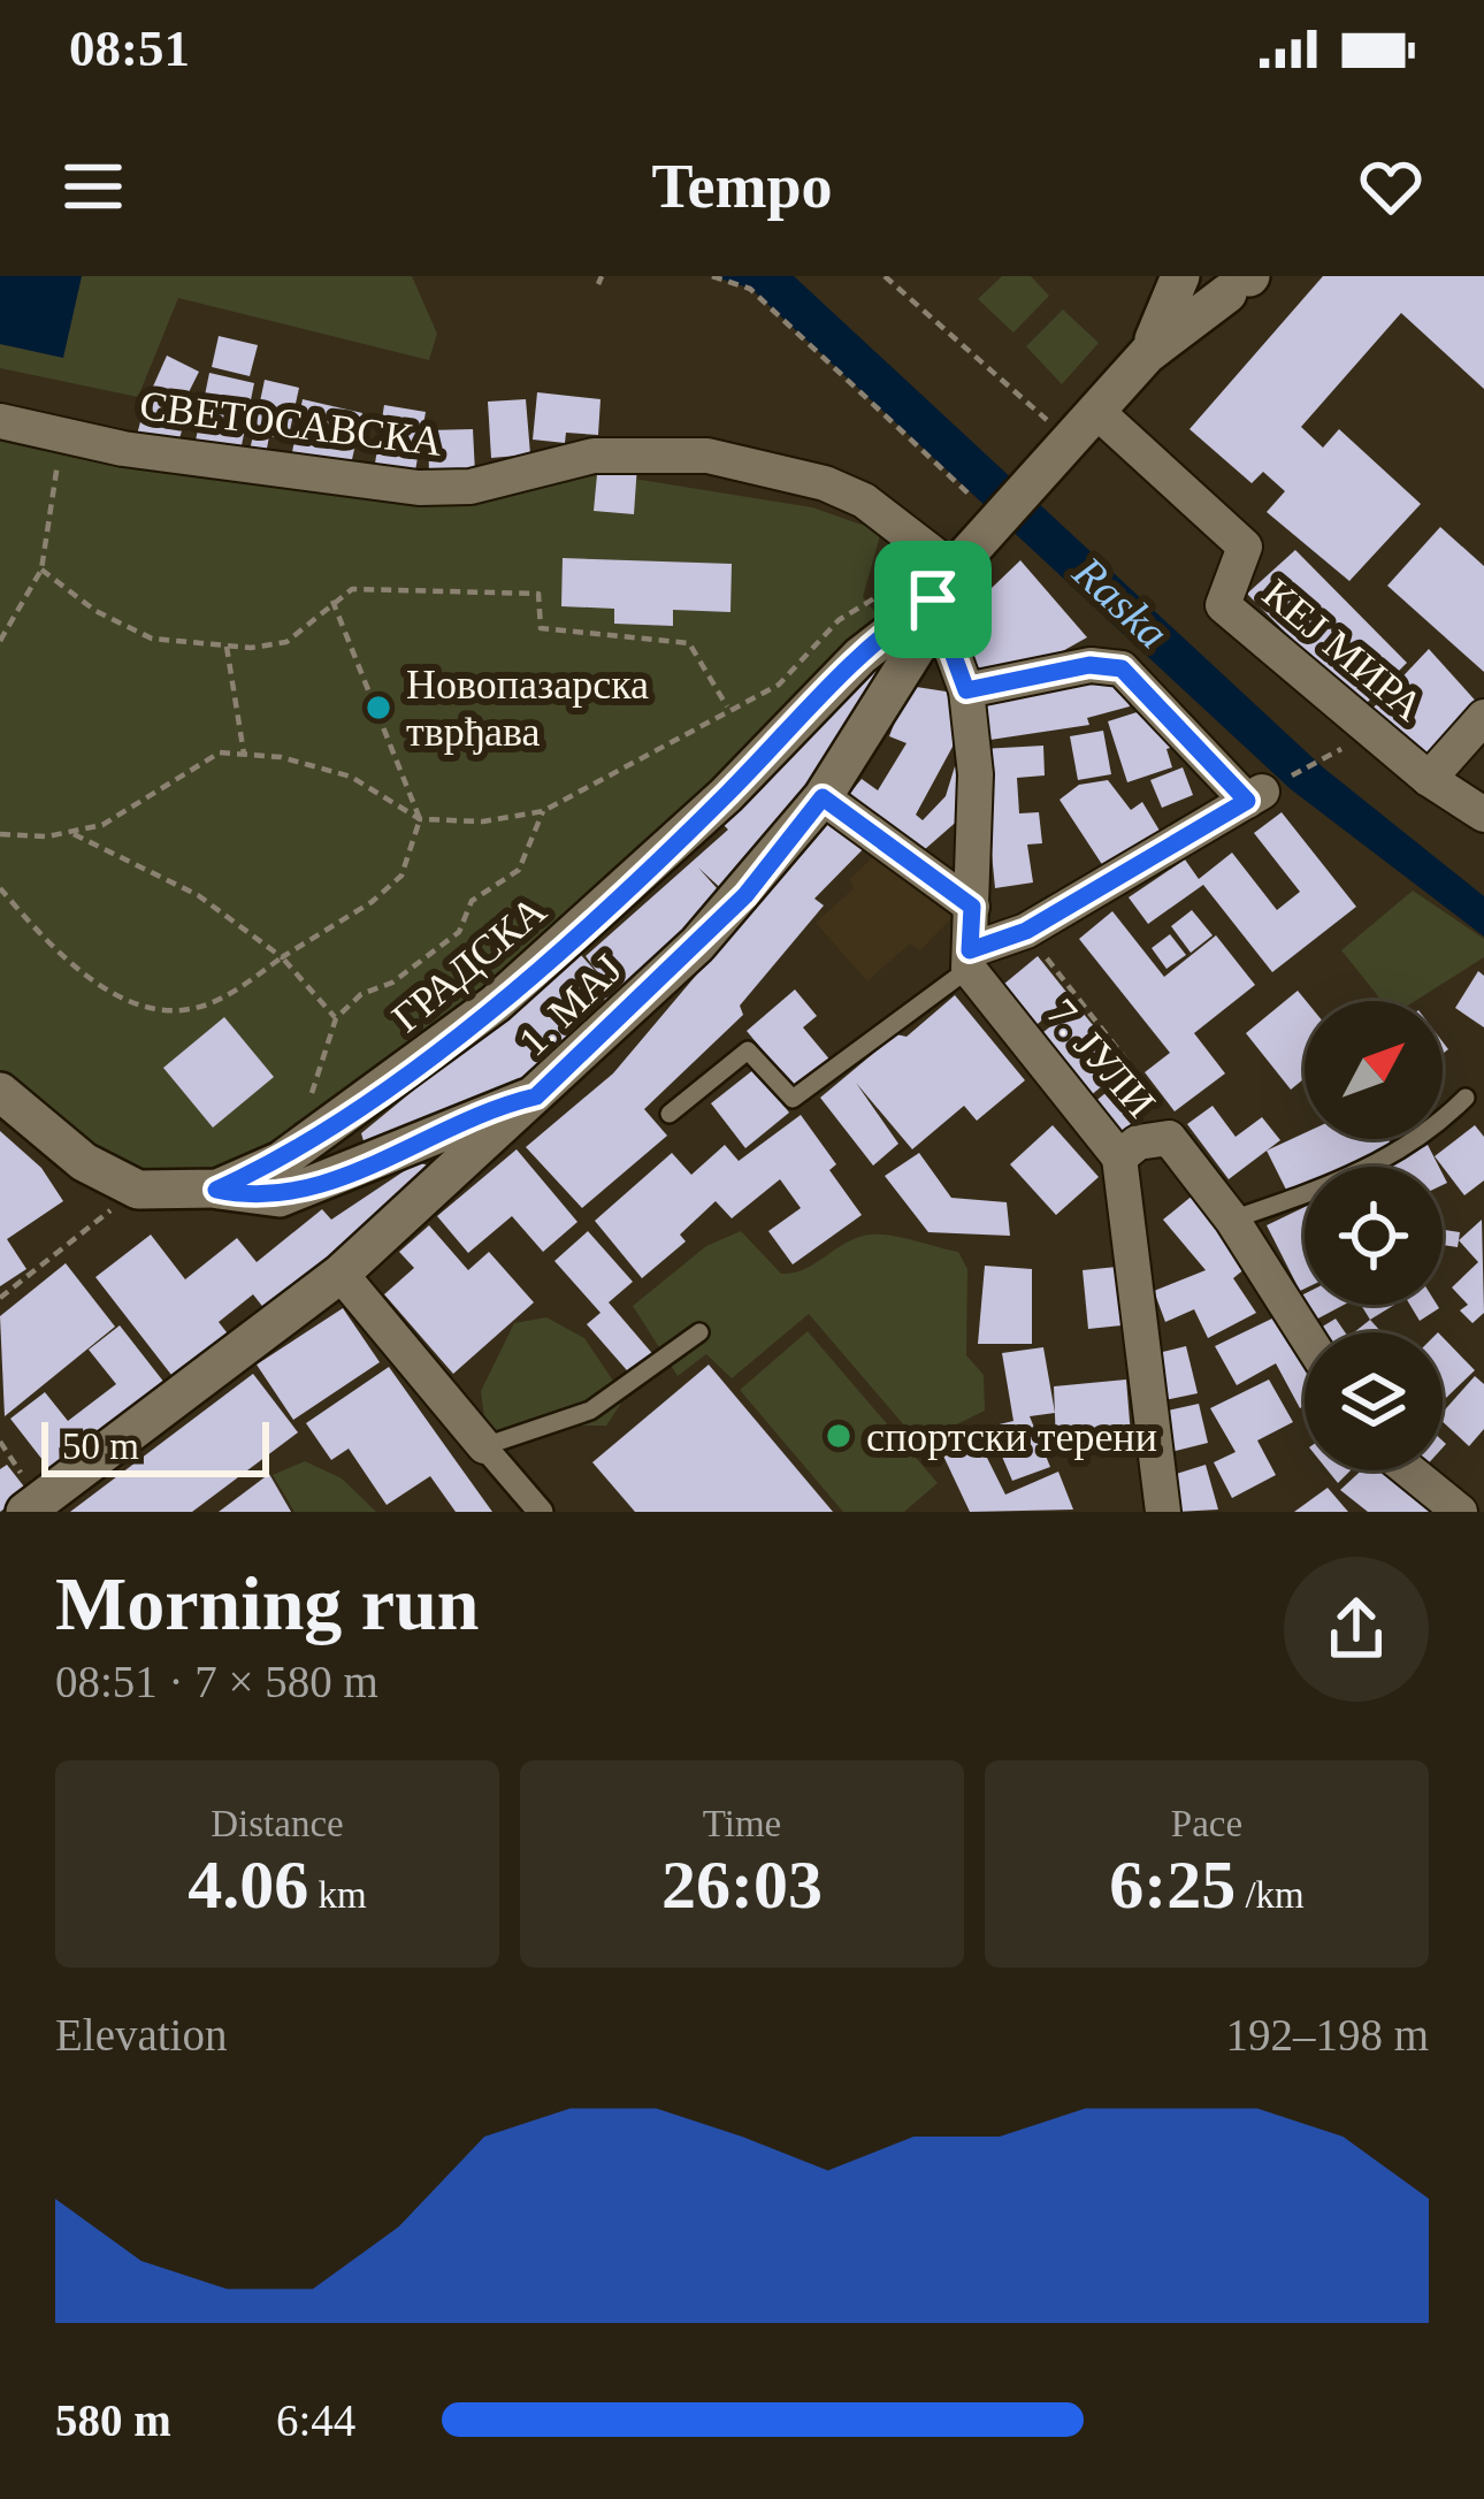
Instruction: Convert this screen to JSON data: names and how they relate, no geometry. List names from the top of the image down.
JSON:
{
  "streets": {
    "street": [
      "СВЕТОСАВСКА",
      "КЕЈ МИРА",
      "ГРАДСКА",
      "1. МАЈ",
      "7. ЈУЛИ"
    ]
  },
  "crossings": [
    ["СВЕТОСАВСКА", "ГРАДСКА"],
    ["СВЕТОСАВСКА", "1. МАЈ"],
    ["КЕЈ МИРА", "1. МАЈ"],
    ["ГРАДСКА", "1. МАЈ"]
  ],
  "water": ["Raska"],
  "places": ["Новопазарска тврђава", "спортски терени"],
  "scale_bar": "50 m",
  "north": "top right",
  "page": {
    "status": "08:51",
    "header": "Tempo",
    "scale": "50 m",
    "heading": ["Morning run", "08:51 · 7 × 580 m"],
    "stats": [
      ["Distance", "4.06 km"],
      ["Time", "26:03"],
      ["Pace", "6:25 /km"]
    ],
    "chart": ["Elevation", "192–198 m"],
    "list": [
      {
        "name": "580 m",
        "note": "6:44"
      }
    ]
  }
}
